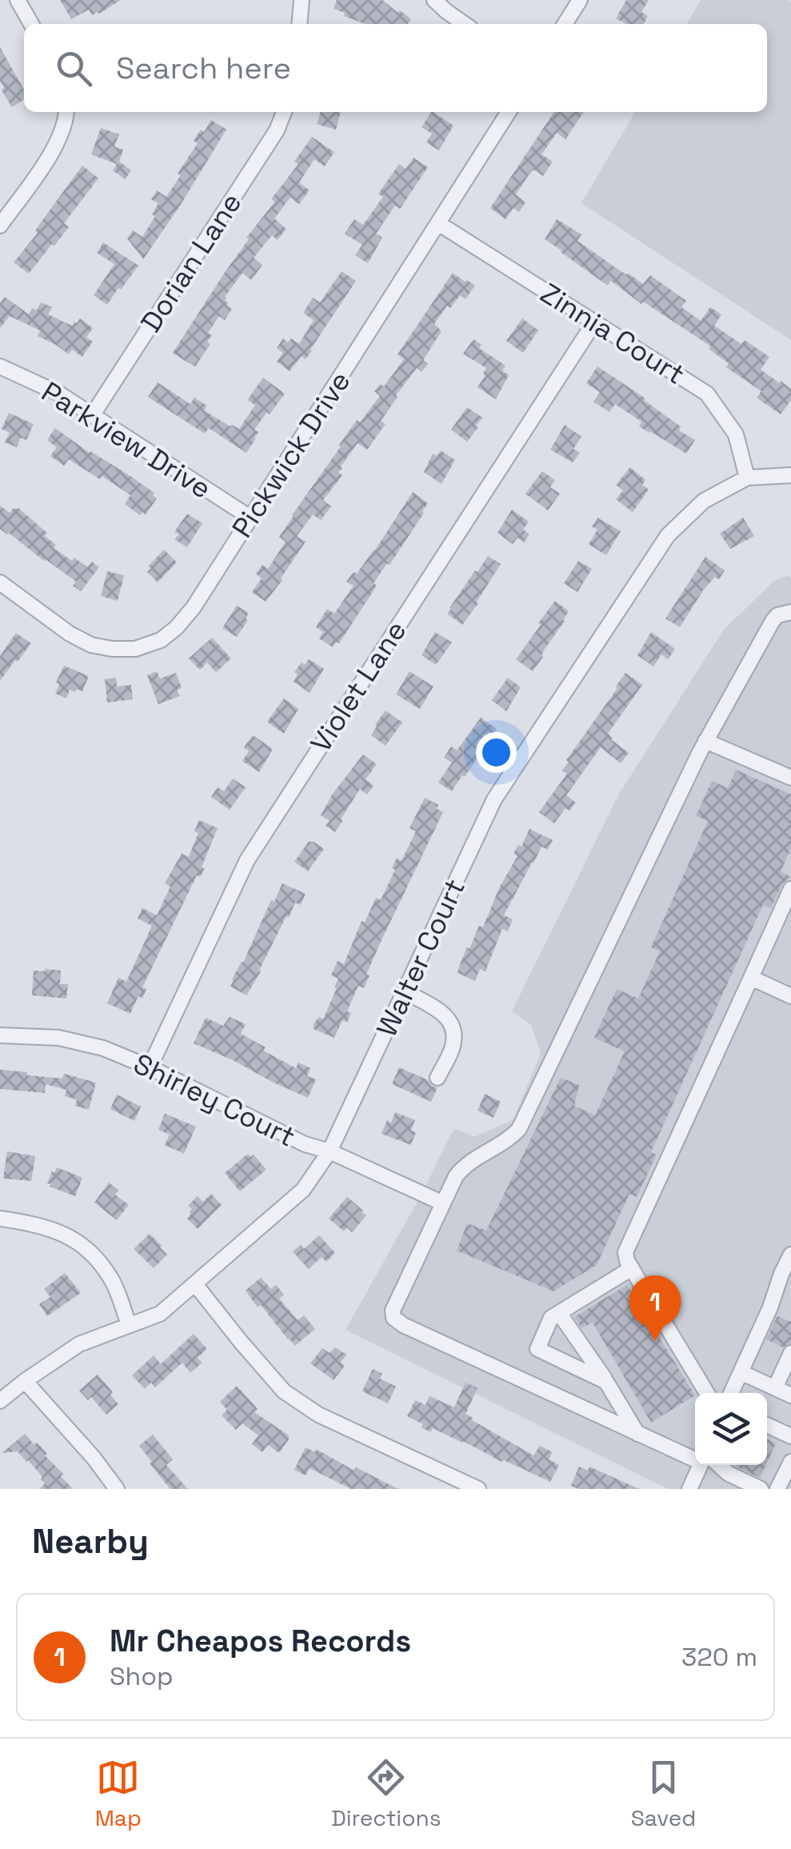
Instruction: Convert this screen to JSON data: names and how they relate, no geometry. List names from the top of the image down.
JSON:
{
  "streets": {
    "street": [
      "Dorian Lane",
      "Zinnia Court",
      "Parkview Drive",
      "Pickwick Drive",
      "Violet Lane",
      "Walter Court",
      "Shirley Court"
    ]
  },
  "crossings": [
    ["Dorian Lane", "Parkview Drive"],
    ["Zinnia Court", "Pickwick Drive"],
    ["Zinnia Court", "Violet Lane"],
    ["Zinnia Court", "Walter Court"],
    ["Parkview Drive", "Pickwick Drive"],
    ["Violet Lane", "Shirley Court"],
    ["Walter Court", "Shirley Court"]
  ],
  "page": {
    "search": "Search here",
    "pins": "1",
    "heading": "Nearby",
    "list": [
      {
        "mark": "1",
        "name": "Mr Cheapos Records",
        "note": "Shop",
        "value": "320 m"
      }
    ],
    "nav": ["Map", "Directions", "Saved"]
  }
}
